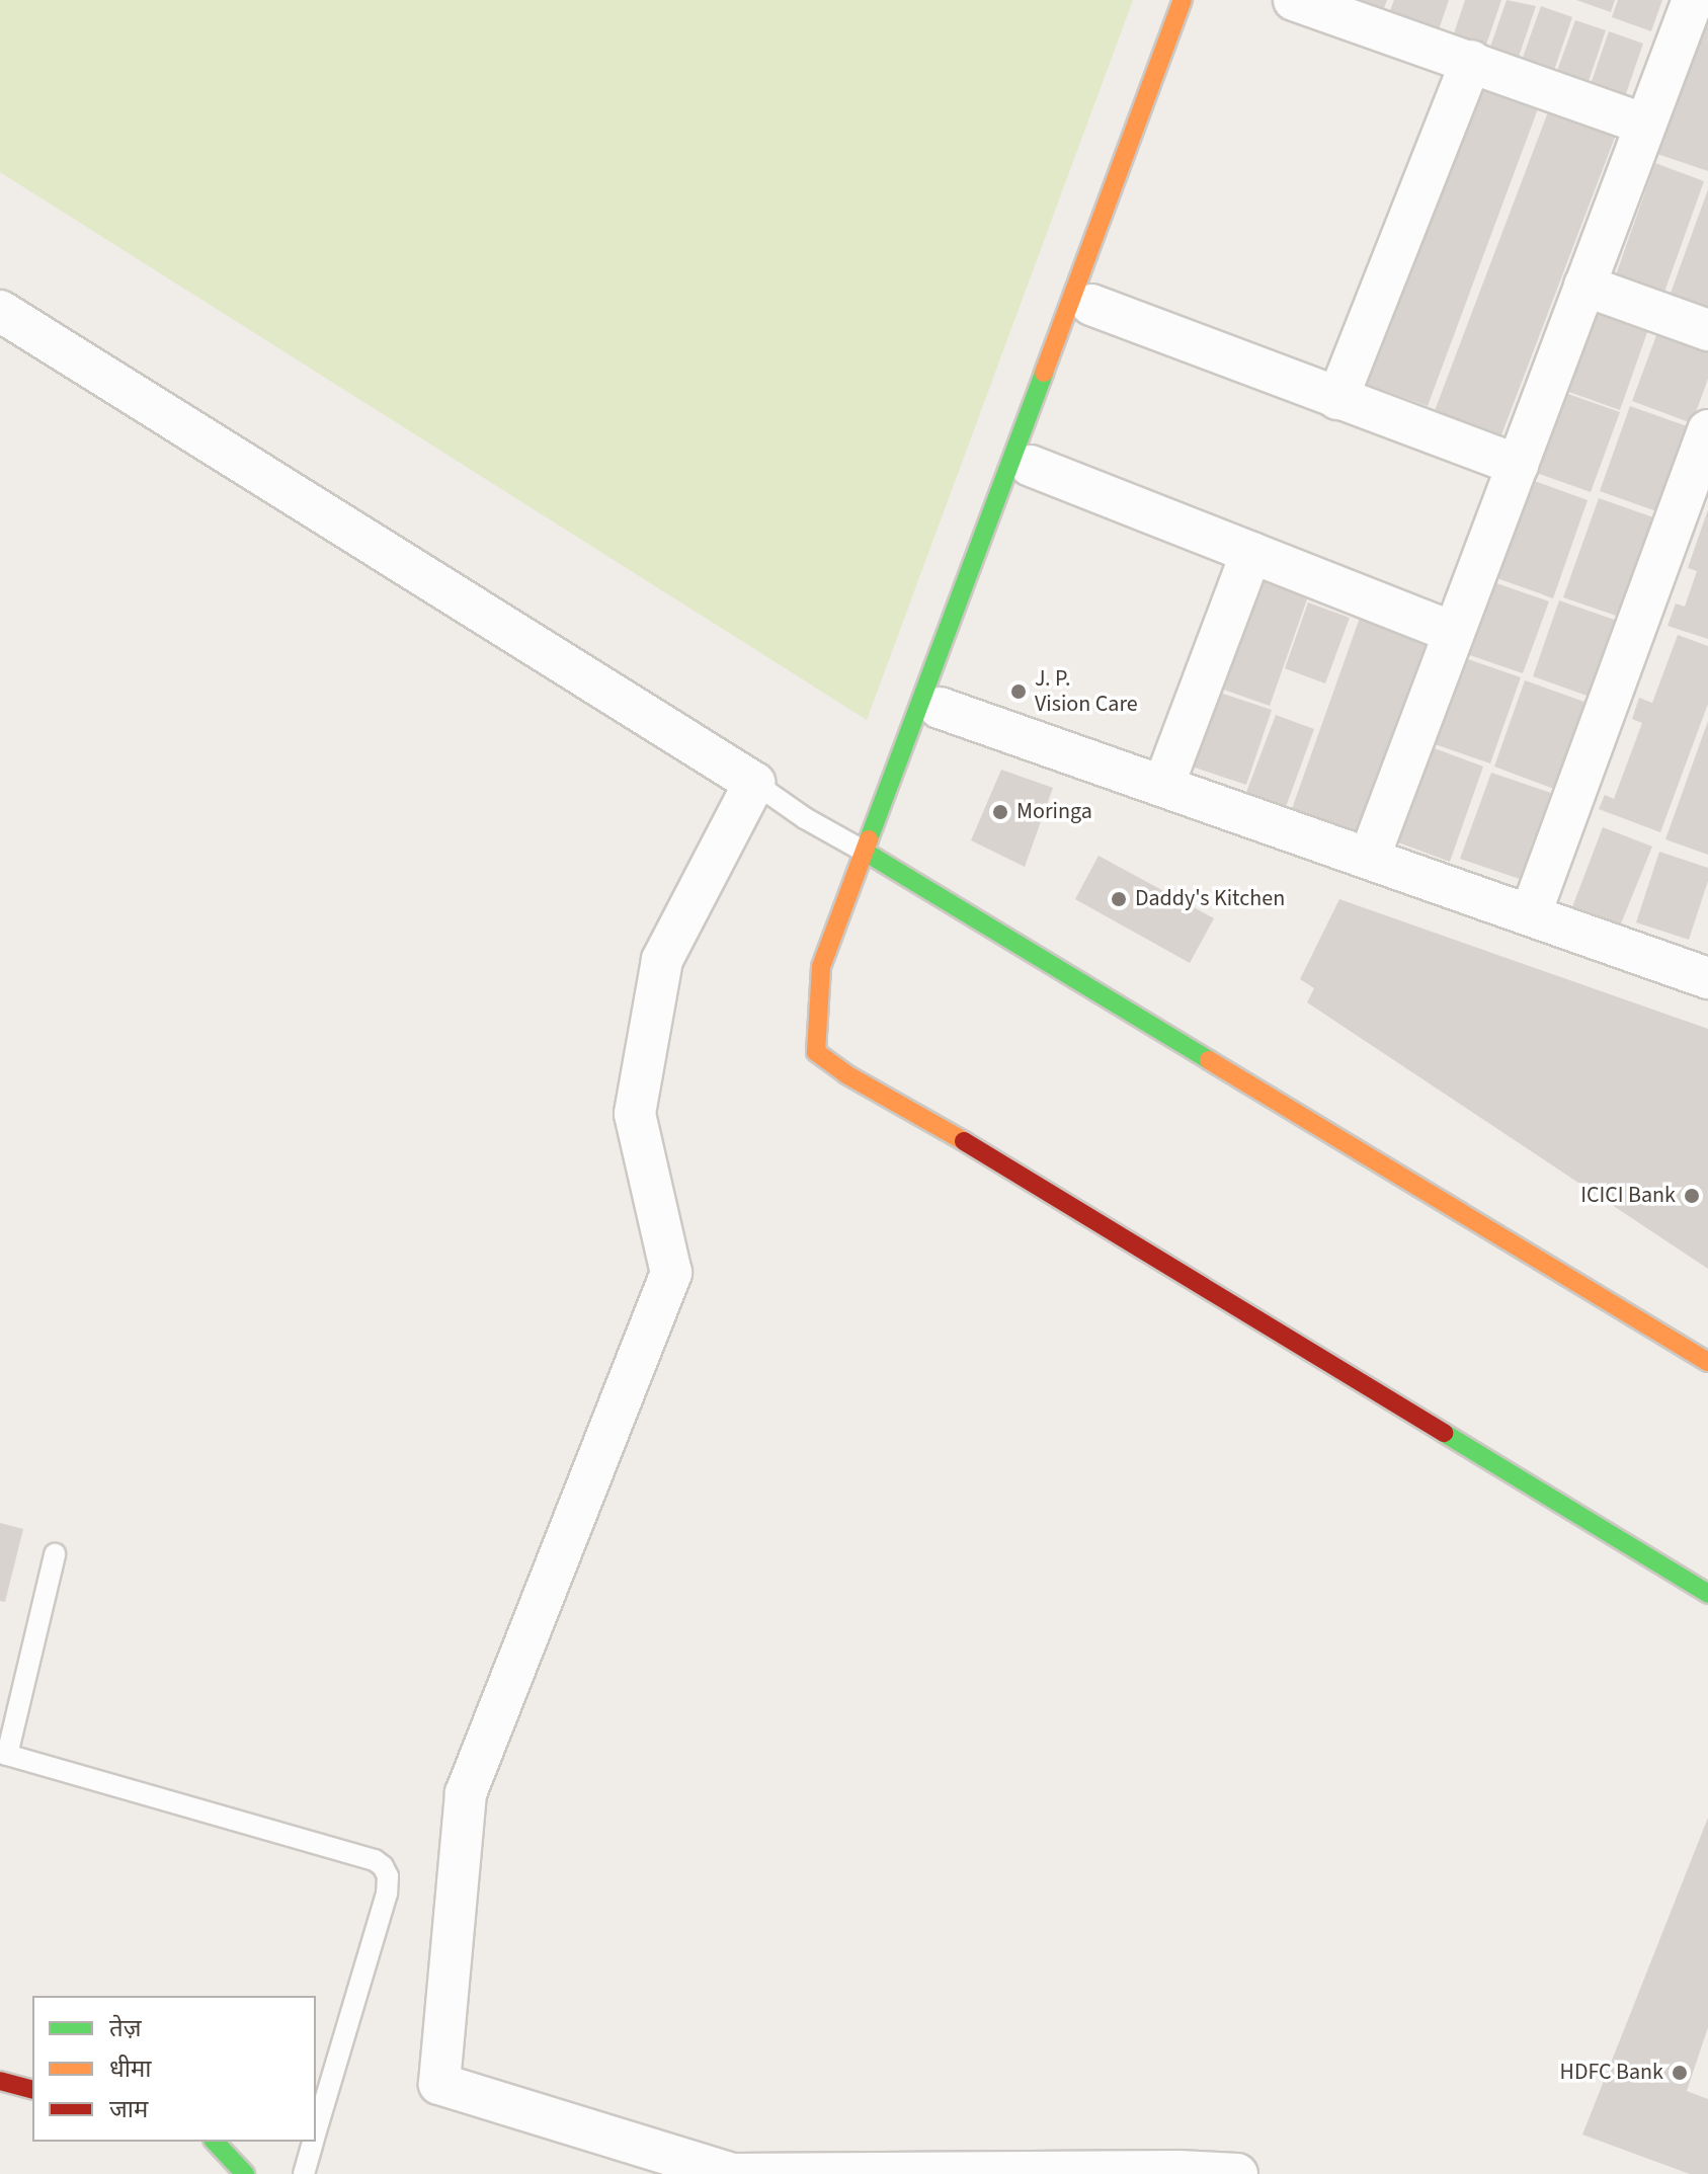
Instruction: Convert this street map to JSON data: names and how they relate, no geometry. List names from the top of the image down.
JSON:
{
  "places": [
    "J. P. Vision Care",
    "Moringa",
    "Daddy's Kitchen",
    "ICICI Bank",
    "HDFC Bank"
  ],
  "legend": ["तेज़", "धीमा", "जाम"]
}
